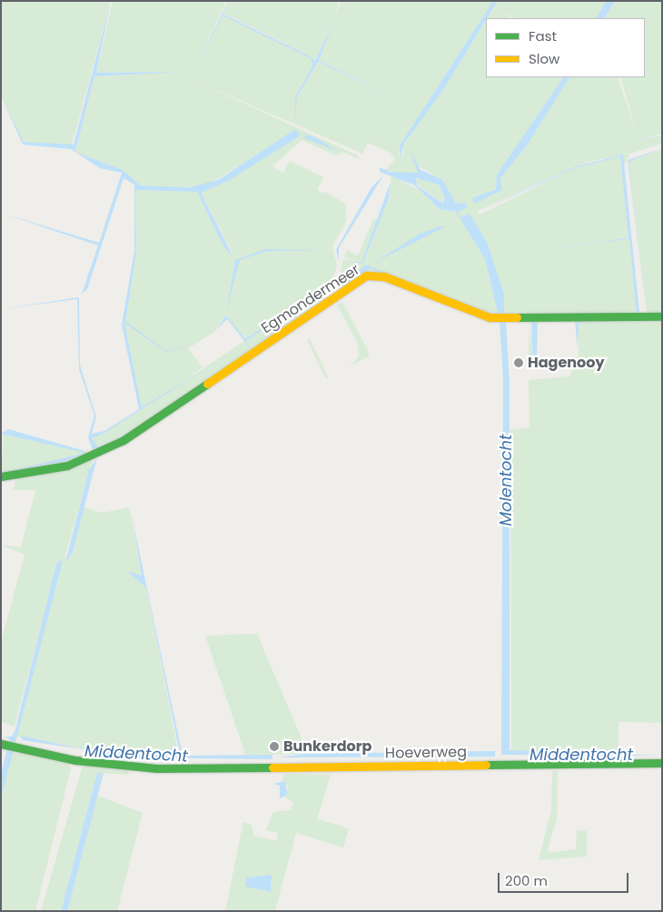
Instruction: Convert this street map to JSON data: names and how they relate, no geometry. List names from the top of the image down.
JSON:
{
  "streets": {
    "street": ["Egmondermeer", "Hoeverweg"]
  },
  "water": ["Molentocht", "Middentocht"],
  "places": ["Hagenooy", "Bunkerdorp"],
  "legend": ["Fast", "Slow"],
  "scale_bar": "200 m"
}
